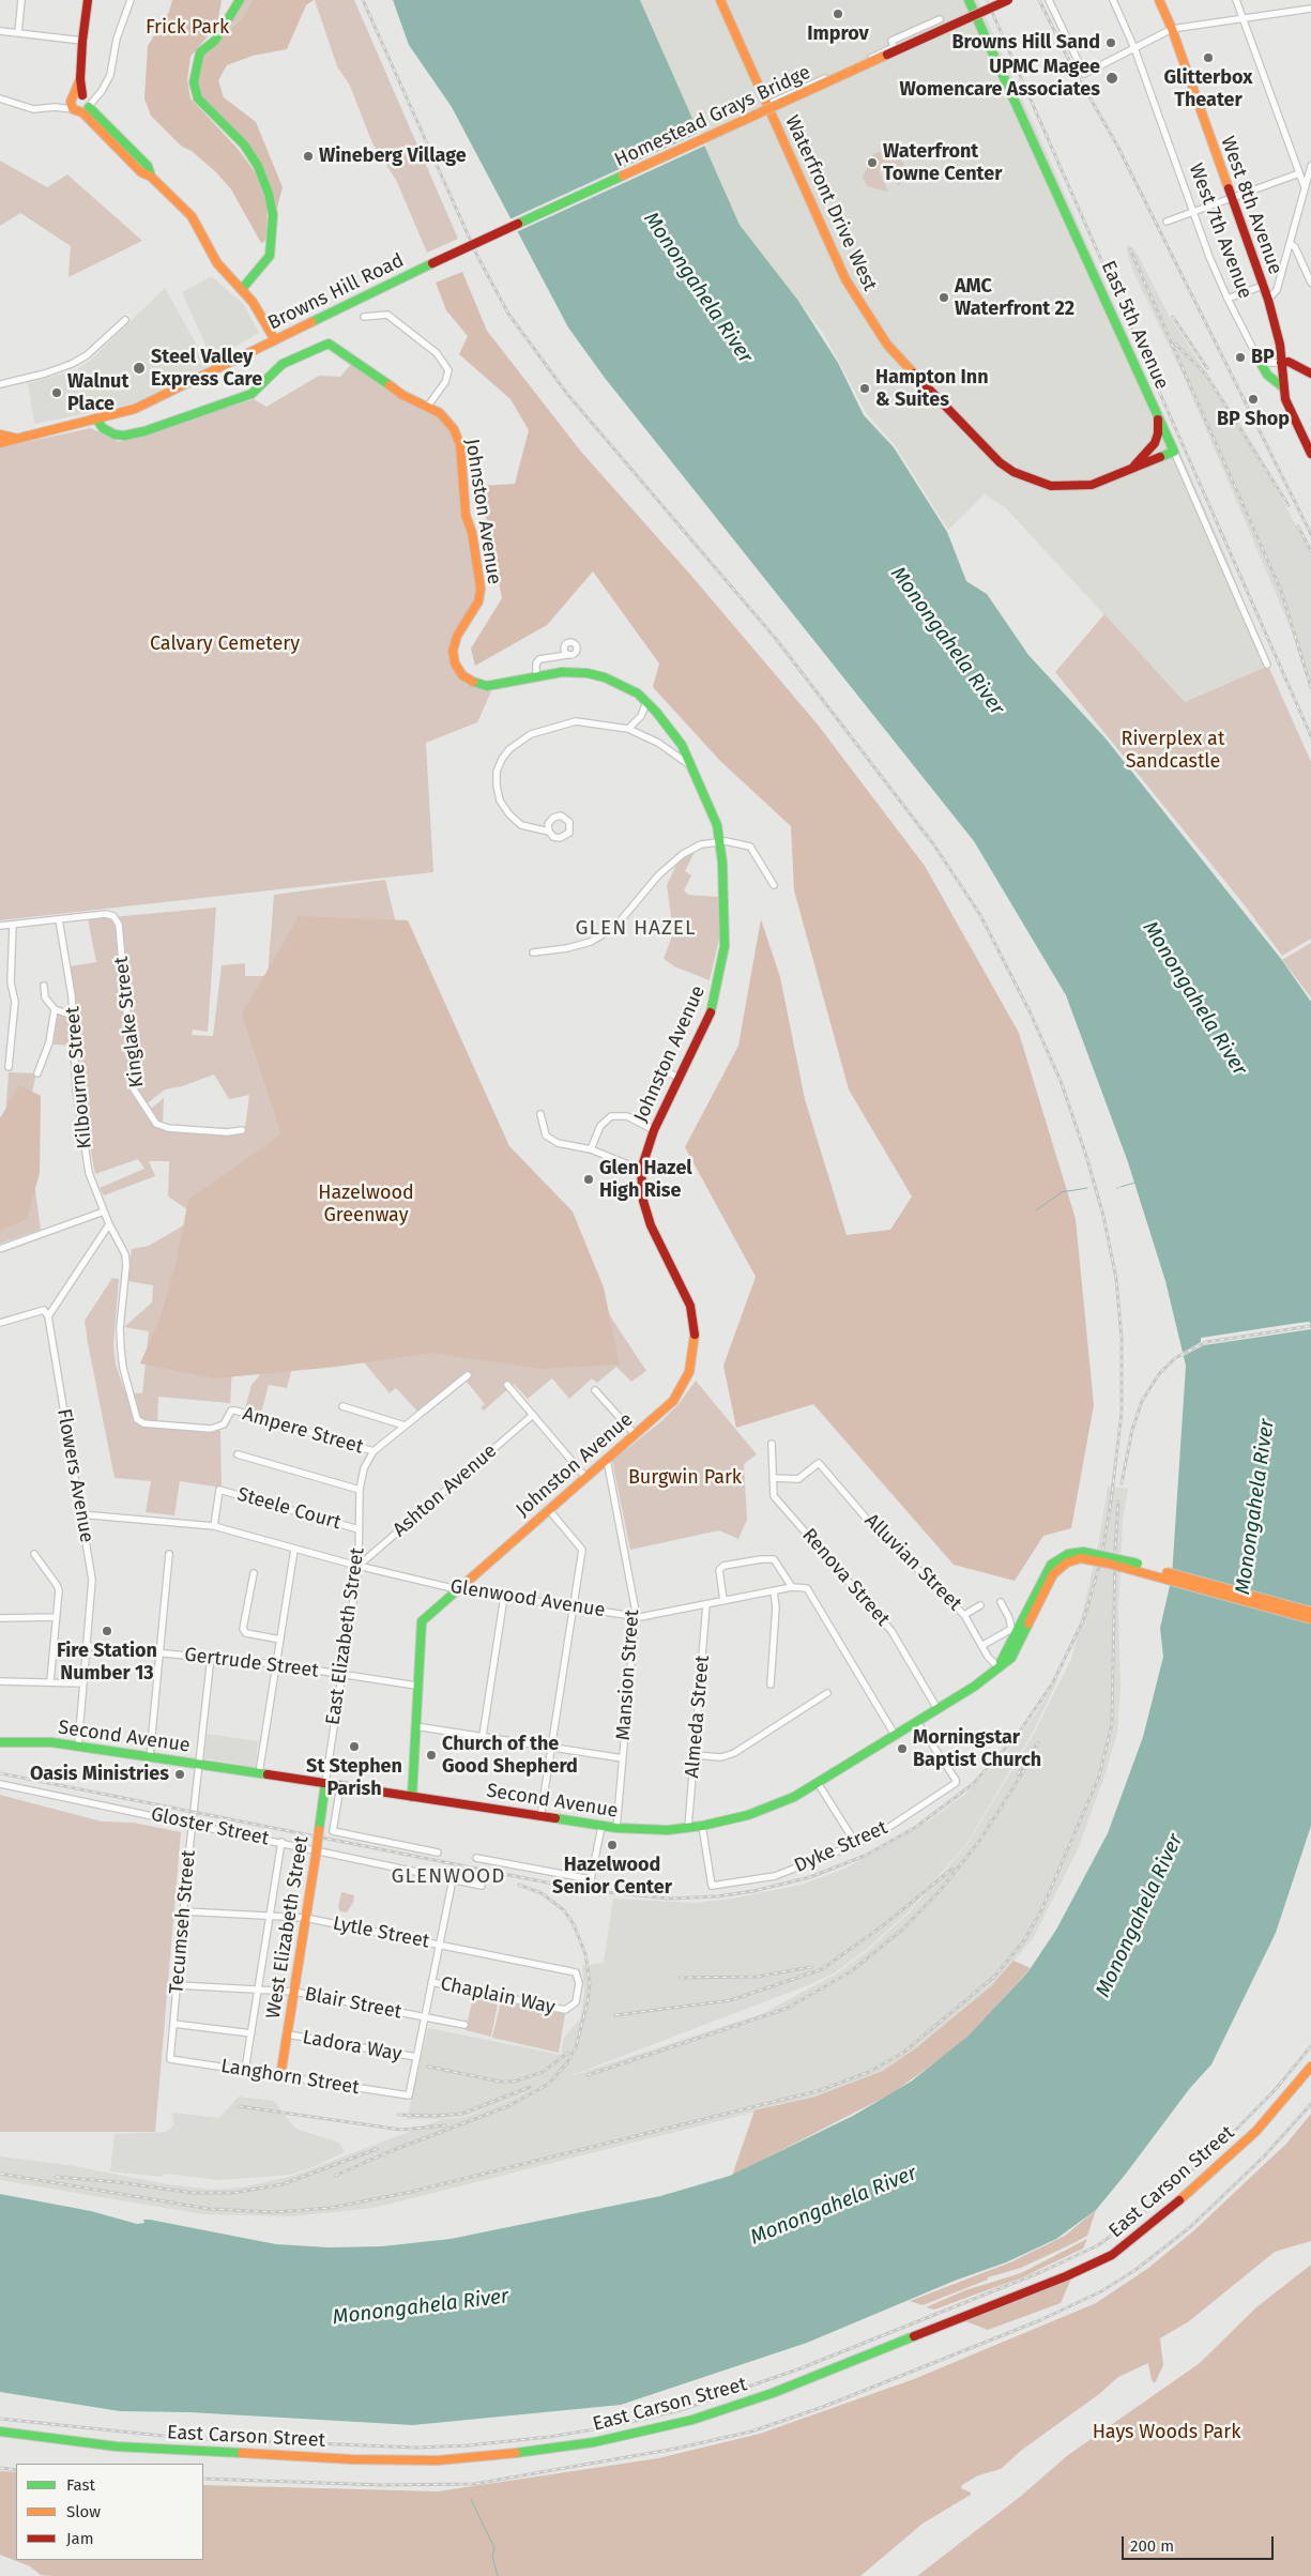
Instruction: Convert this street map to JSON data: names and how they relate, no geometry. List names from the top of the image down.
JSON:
{
  "streets": {
    "main road": [
      "Homestead Grays Bridge",
      "Waterfront Drive West",
      "West 8th Avenue",
      "Browns Hill Road",
      "East 5th Avenue",
      "Johnston Avenue",
      "Second Avenue",
      "West Elizabeth Street",
      "East Carson Street"
    ],
    "street": [
      "West 7th Avenue",
      "Kinglake Street",
      "Kilbourne Street",
      "Ampere Street",
      "Flowers Avenue",
      "Ashton Avenue",
      "Steele Court",
      "Alluvian Street",
      "Renova Street",
      "Glenwood Avenue",
      "East Elizabeth Street",
      "Gertrude Street",
      "Mansion Street",
      "Almeda Street",
      "Gloster Street",
      "Dyke Street",
      "Tecumseh Street",
      "Lytle Street",
      "Chaplain Way",
      "Blair Street",
      "Ladora Way",
      "Langhorn Street"
    ]
  },
  "crossings": [
    ["Homestead Grays Bridge", "Browns Hill Road"],
    ["Homestead Grays Bridge", "East 5th Avenue"],
    ["Waterfront Drive West", "East 5th Avenue"],
    ["Browns Hill Road", "Johnston Avenue"],
    ["Johnston Avenue", "Glenwood Avenue"],
    ["Johnston Avenue", "Gertrude Street"],
    ["Johnston Avenue", "Mansion Street"],
    ["Johnston Avenue", "Second Avenue"],
    ["Kinglake Street", "Kilbourne Street"],
    ["Kilbourne Street", "Ampere Street"],
    ["Ampere Street", "East Elizabeth Street"],
    ["Flowers Avenue", "Glenwood Avenue"],
    ["Flowers Avenue", "Gertrude Street"],
    ["Flowers Avenue", "Second Avenue"],
    ["Ashton Avenue", "Glenwood Avenue"],
    ["Ashton Avenue", "East Elizabeth Street"],
    ["Steele Court", "Glenwood Avenue"],
    ["Steele Court", "East Elizabeth Street"],
    ["Alluvian Street", "Renova Street"],
    ["Alluvian Street", "Second Avenue"],
    ["Renova Street", "Second Avenue"],
    ["Glenwood Avenue", "East Elizabeth Street"],
    ["Glenwood Avenue", "Mansion Street"],
    ["Glenwood Avenue", "Almeda Street"],
    ["East Elizabeth Street", "Gertrude Street"],
    ["East Elizabeth Street", "Second Avenue"],
    ["East Elizabeth Street", "West Elizabeth Street"],
    ["Gertrude Street", "Tecumseh Street"],
    ["Mansion Street", "Second Avenue"],
    ["Almeda Street", "Second Avenue"],
    ["Second Avenue", "Dyke Street"],
    ["Second Avenue", "Tecumseh Street"],
    ["Second Avenue", "West Elizabeth Street"],
    ["Gloster Street", "Tecumseh Street"],
    ["Tecumseh Street", "Lytle Street"],
    ["Tecumseh Street", "Blair Street"],
    ["Tecumseh Street", "Langhorn Street"],
    ["West Elizabeth Street", "Lytle Street"],
    ["West Elizabeth Street", "Blair Street"],
    ["West Elizabeth Street", "Ladora Way"],
    ["West Elizabeth Street", "Langhorn Street"],
    ["Lytle Street", "Chaplain Way"],
    ["Ladora Way", "Langhorn Street"]
  ],
  "districts": ["GLEN HAZEL", "GLENWOOD"],
  "water": ["Monongahela River"],
  "parks": [
    "Frick Park",
    "Calvary Cemetery",
    "Riverplex at Sandcastle",
    "Hazelwood Greenway",
    "Burgwin Park",
    "Hays Woods Park"
  ],
  "places": [
    "Improv",
    "Browns Hill Sand",
    "Glitterbox Theater",
    "UPMC Magee Womencare Associates",
    "Wineberg Village",
    "Waterfront Towne Center",
    "AMC Waterfront 22",
    "BP",
    "Steel Valley Express Care",
    "Hampton Inn & Suites",
    "Walnut Place",
    "BP Shop",
    "Glen Hazel High Rise",
    "Fire Station Number 13",
    "St Stephen Parish",
    "Morningstar Baptist Church",
    "Church of the Good Shepherd",
    "Oasis Ministries",
    "Hazelwood Senior Center"
  ],
  "legend": ["Fast", "Slow", "Jam"],
  "scale_bar": "200 m"
}
